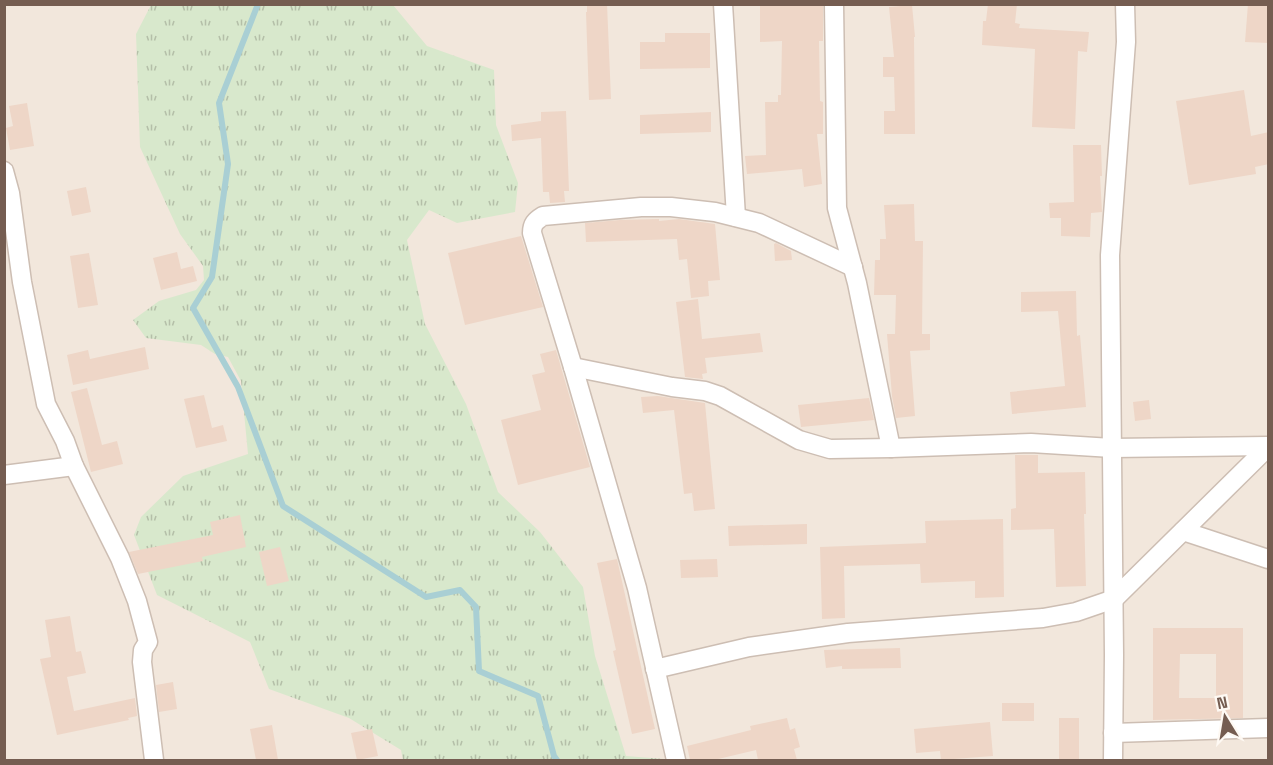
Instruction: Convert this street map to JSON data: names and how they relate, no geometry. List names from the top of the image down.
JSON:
{
  "north": "top"
}
